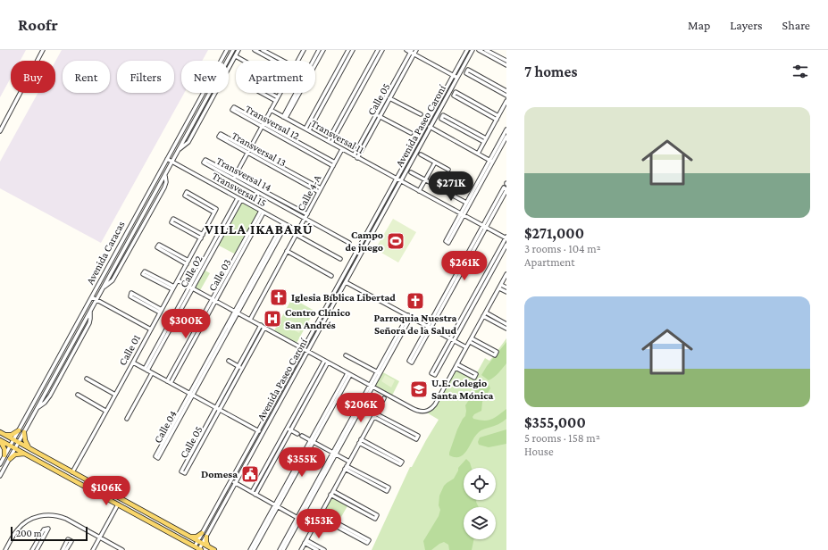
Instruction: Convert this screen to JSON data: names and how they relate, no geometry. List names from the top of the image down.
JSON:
{
  "streets": {
    "street": [
      "Calle 05",
      "Transversal 12",
      "Avenida Paseo Caroní",
      "Transversal 11",
      "Transversal 13",
      "Transversal 14",
      "Transversal 15",
      "Calle 4-A",
      "Avenida Caracas",
      "Calle 02",
      "Calle 03",
      "Calle 01",
      "Calle 04"
    ]
  },
  "crossings": [
    ["Calle 05", "Transversal 11"],
    ["Transversal 12", "Calle 4-A"],
    ["Avenida Paseo Caroní", "Transversal 11"],
    ["Transversal 11", "Calle 4-A"],
    ["Transversal 13", "Calle 4-A"],
    ["Transversal 14", "Calle 4-A"],
    ["Transversal 15", "Calle 4-A"],
    ["Transversal 15", "Avenida Caracas"],
    ["Transversal 15", "Calle 02"],
    ["Transversal 15", "Calle 03"],
    ["Transversal 15", "Calle 04"]
  ],
  "districts": ["VILLA IKABARÚ"],
  "places": {
    "sports": ["Campo de juego"],
    "church": ["Iglesia Bíblica Libertad", "Parroquia Nuestra Señora de la Salud"],
    "hospital": ["Centro Clínico San Andrés"],
    "school or university": ["U.E. Colegio Santa Mónica"],
    "public building": ["Domesa"]
  },
  "scale_bar": "200 m",
  "page": {
    "header": "Roofr",
    "nav": ["Map", "Layers", "Share"],
    "heading": "7 homes",
    "chip": [
      "Buy",
      "Rent",
      "Filters",
      "New",
      "Apartment"
    ],
    "list": [
      {
        "name": "$271,000",
        "note": "3 rooms · 104 m² · Apartment"
      },
      {
        "name": "$355,000",
        "note": "5 rooms · 158 m² · House"
      }
    ],
    "price": [
      "$271K",
      "$261K",
      "$300K",
      "$206K",
      "$355K",
      "$106K",
      "$153K"
    ],
    "scale": "200 m"
  }
}
